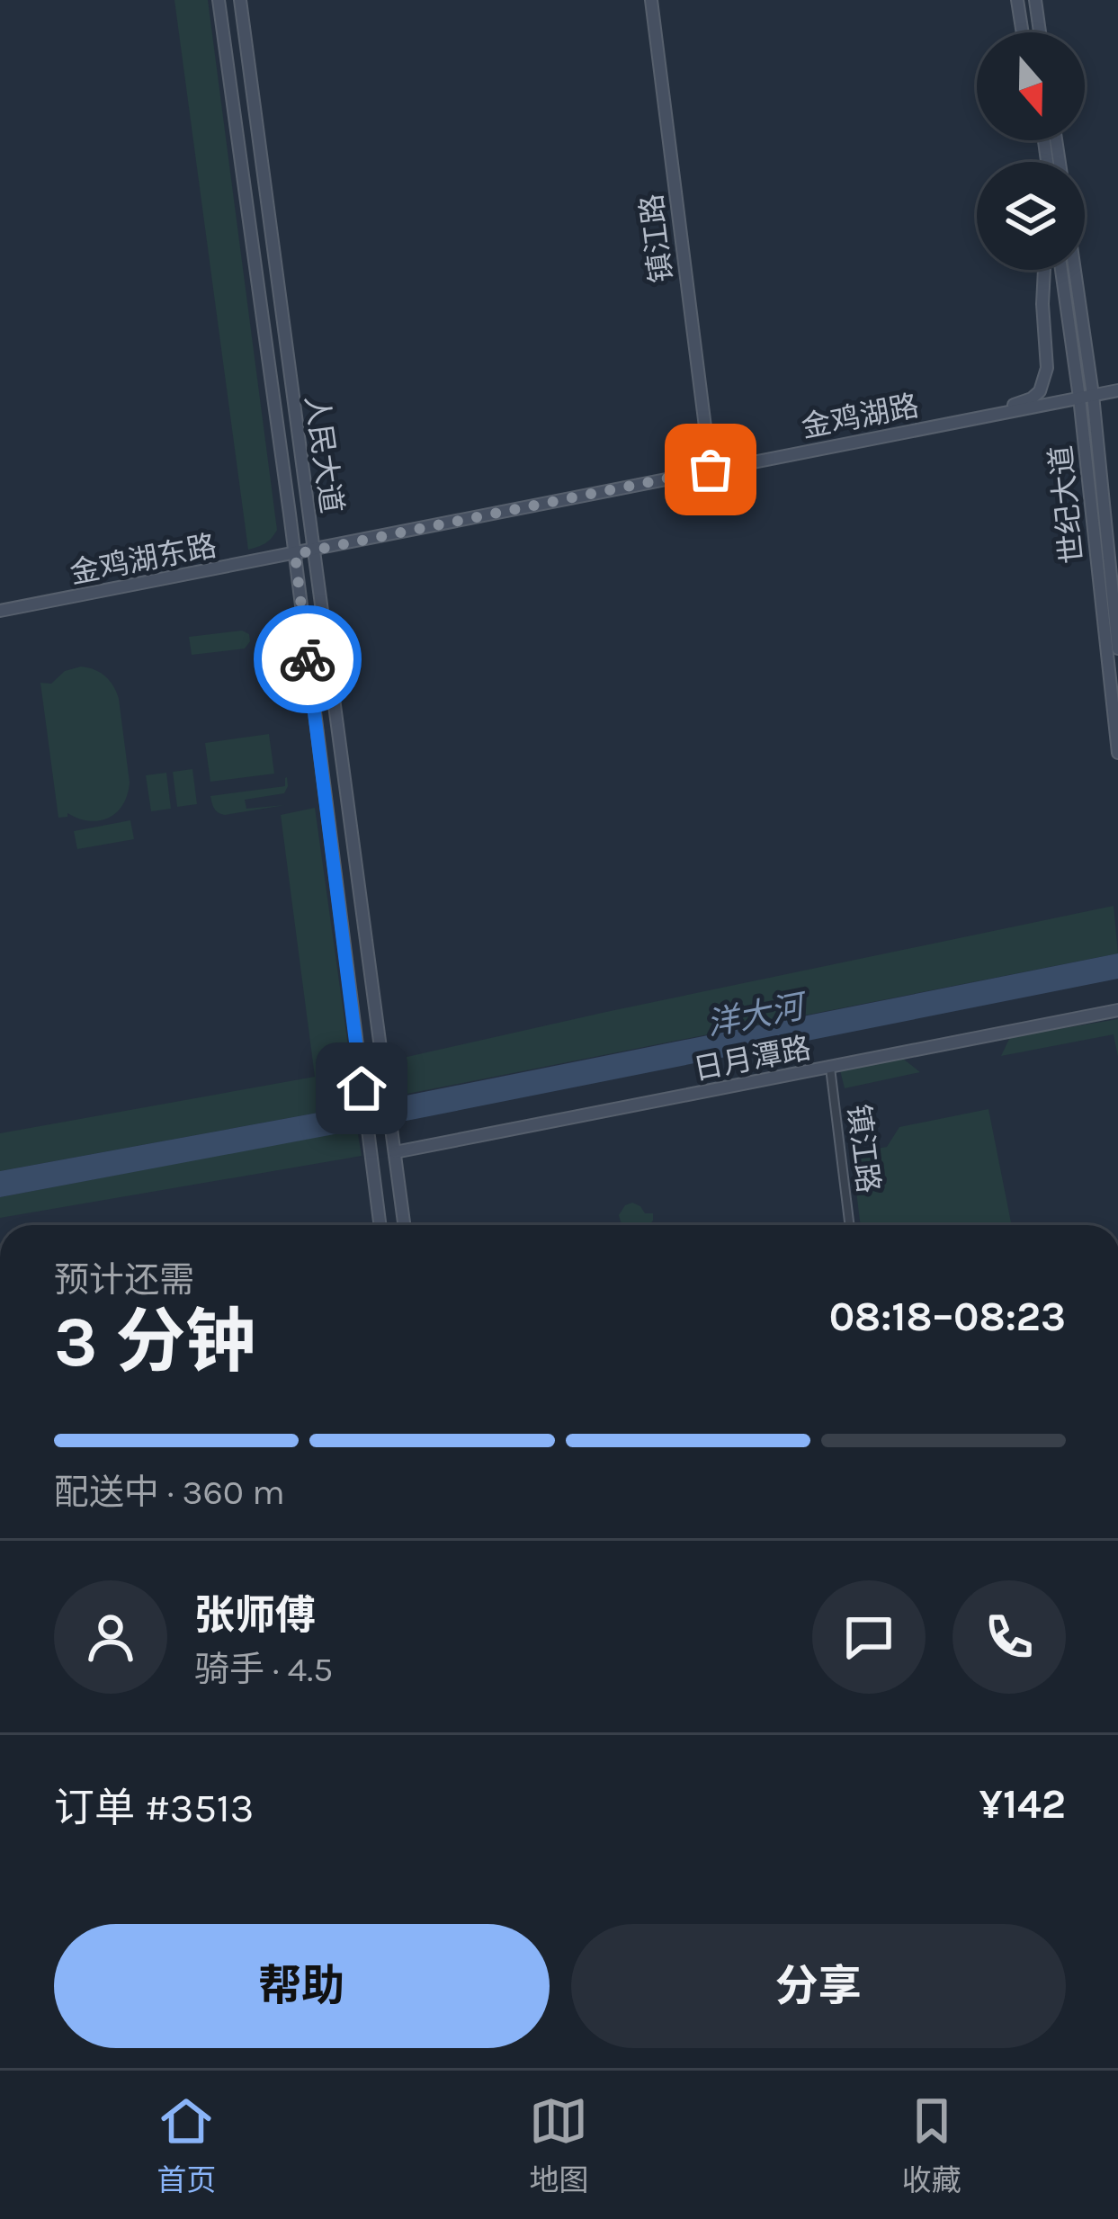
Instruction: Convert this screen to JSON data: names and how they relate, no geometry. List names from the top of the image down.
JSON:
{
  "streets": {
    "street": [
      "镇江路",
      "金鸡湖路",
      "人民大道",
      "世纪大道",
      "金鸡湖东路",
      "日月潭路"
    ]
  },
  "crossings": [
    ["镇江路", "金鸡湖路"],
    ["镇江路", "日月潭路"],
    ["金鸡湖路", "人民大道"],
    ["金鸡湖路", "世纪大道"],
    ["金鸡湖路", "金鸡湖东路"],
    ["人民大道", "金鸡湖东路"],
    ["人民大道", "日月潭路"]
  ],
  "water": ["洋大河"],
  "north": "bottom",
  "page": {
    "heading": ["3 分钟", "预计还需", "08:18–08:23"],
    "panel": [
      "张师傅",
      "骑手 · 4.5",
      "订单 #3513",
      "¥142"
    ],
    "bar": "配送中 · 360 m",
    "buttons": ["帮助", "分享"],
    "tabs": ["首页", "地图", "收藏"]
  }
}
